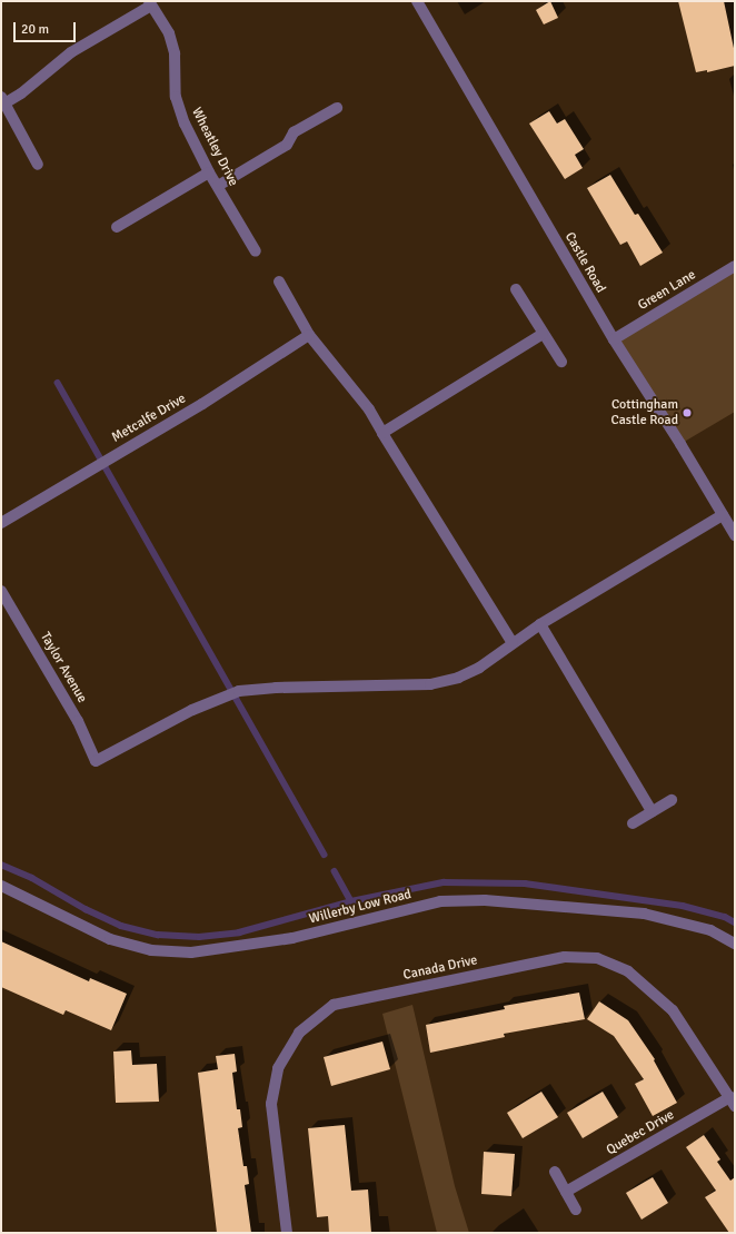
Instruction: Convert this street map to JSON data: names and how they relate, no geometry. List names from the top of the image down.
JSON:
{
  "streets": {
    "street": [
      "Wheatley Drive",
      "Castle Road",
      "Green Lane",
      "Metcalfe Drive",
      "Taylor Avenue",
      "Willerby Low Road",
      "Canada Drive",
      "Quebec Drive"
    ]
  },
  "crossings": [
    ["Castle Road", "Green Lane"],
    ["Canada Drive", "Quebec Drive"]
  ],
  "places": ["Cottingham Castle Road"],
  "scale_bar": "20 m"
}
